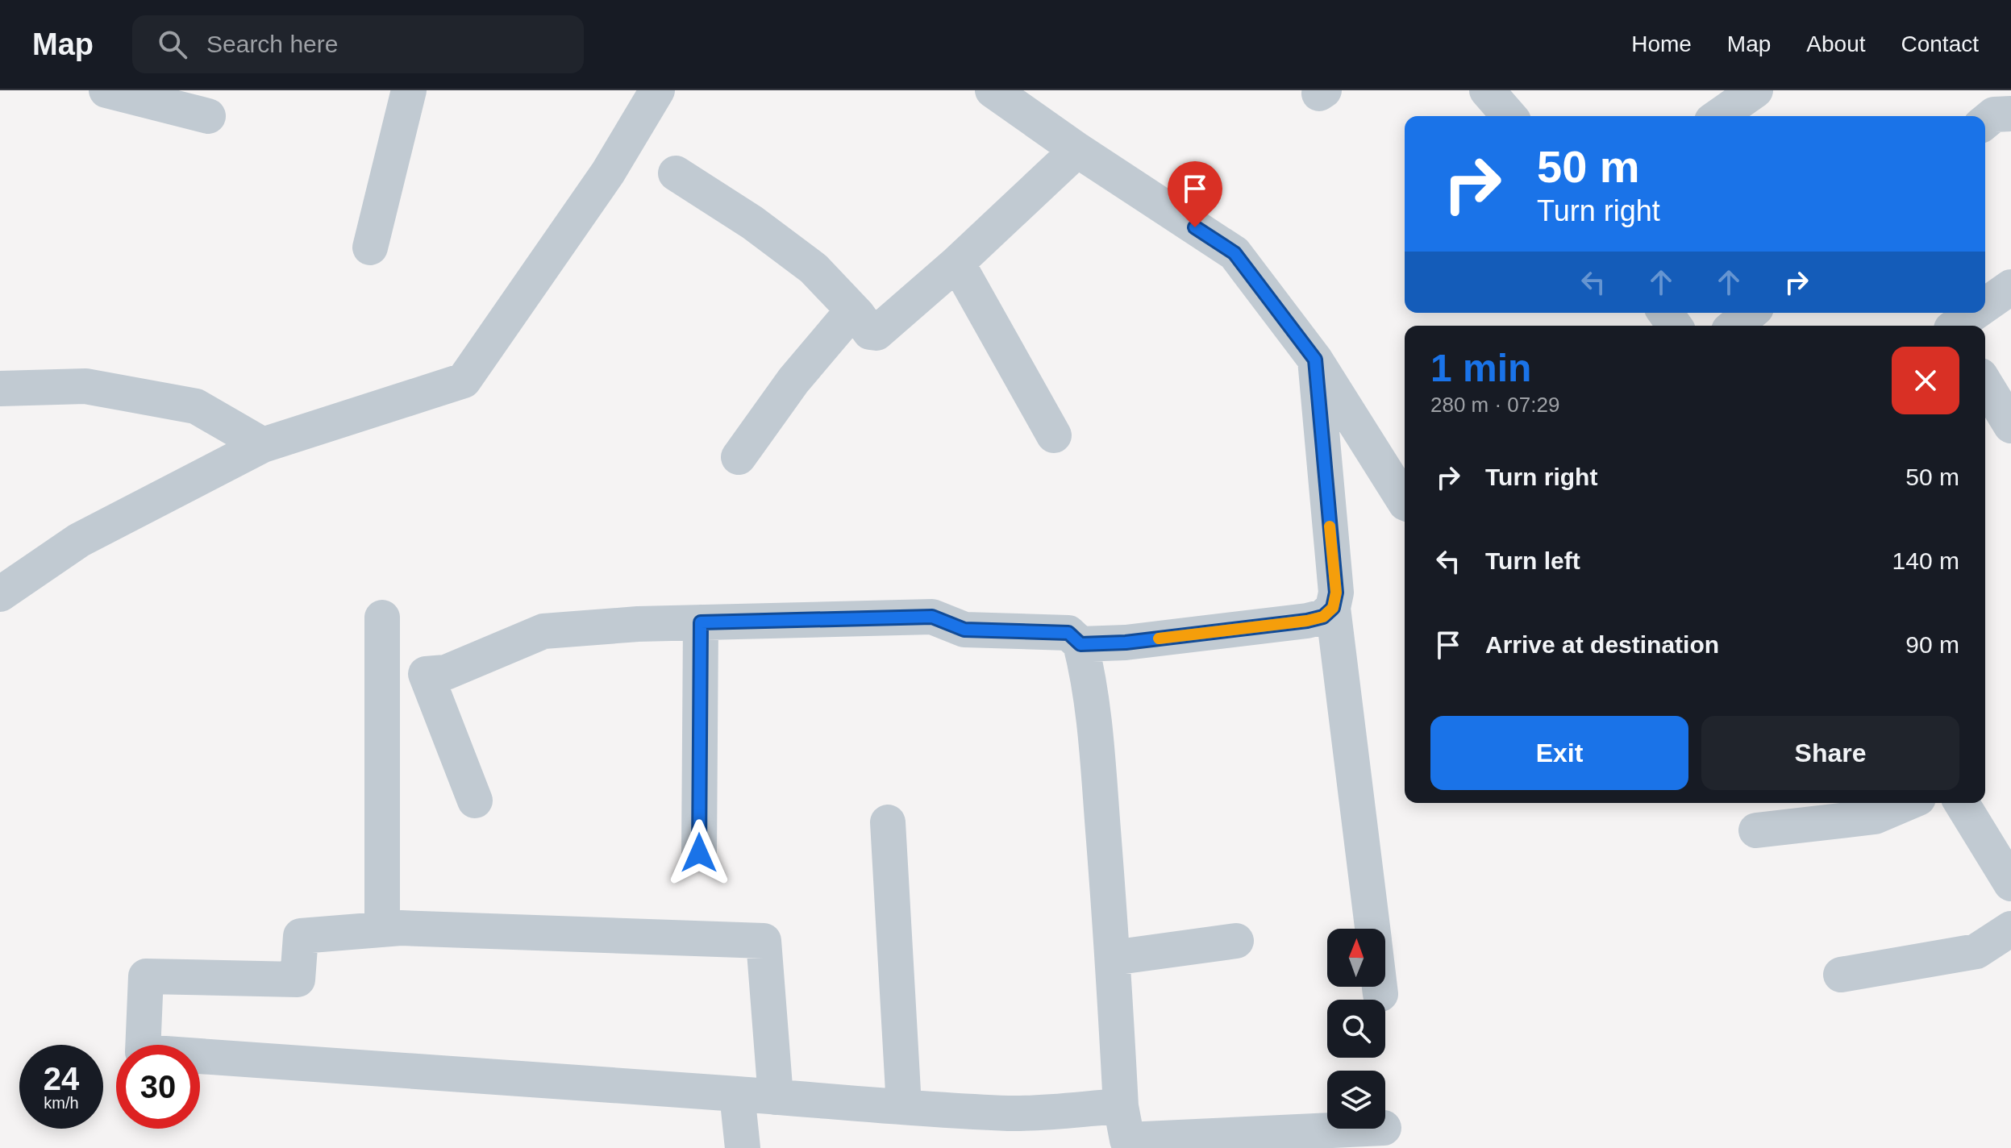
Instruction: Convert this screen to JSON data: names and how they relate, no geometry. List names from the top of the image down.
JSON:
{
  "north": "top",
  "page": {
    "header": "Map",
    "search": "Search here",
    "nav": [
      "Home",
      "Map",
      "About",
      "Contact"
    ],
    "turn": ["50 m", "Turn right"],
    "heading": ["1 min", "280 m · 07:29"],
    "list": [
      {
        "name": "Turn right",
        "value": "50 m"
      },
      {
        "name": "Turn left",
        "value": "140 m"
      },
      {
        "name": "Arrive at destination",
        "value": "90 m"
      }
    ],
    "buttons": ["Exit", "Share"],
    "speed": "24 km/h",
    "limit": "30"
  }
}
